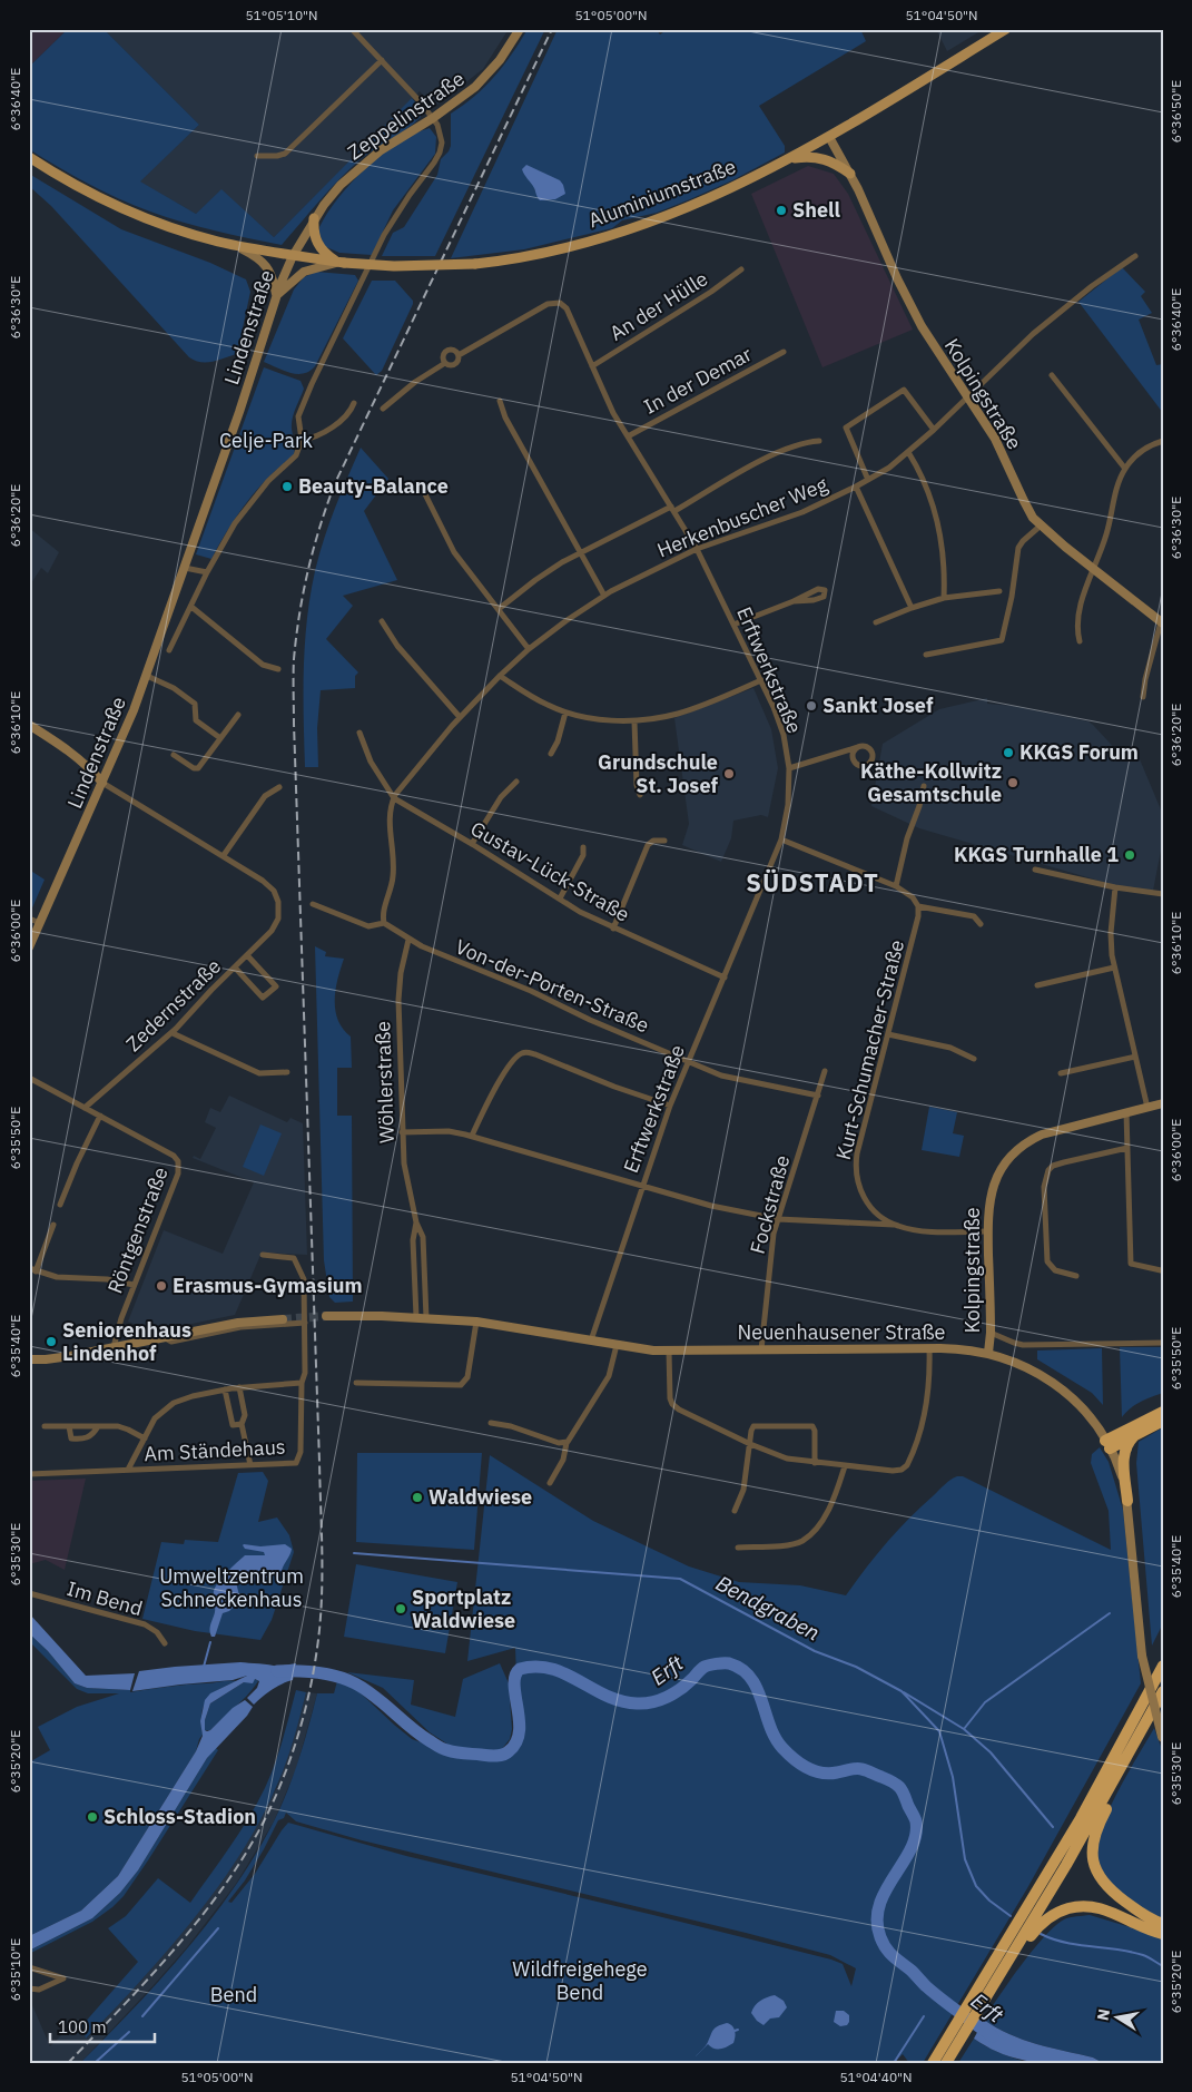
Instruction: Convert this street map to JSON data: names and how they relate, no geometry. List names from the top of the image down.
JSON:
{
  "streets": {
    "main road": [
      "Zeppelinstraße",
      "Aluminiumstraße",
      "Lindenstraße",
      "Kolpingstraße",
      "Neuenhausener Straße"
    ],
    "street": [
      "An der Hülle",
      "In der Demar",
      "Herkenbuscher Weg",
      "Erftwerkstraße",
      "Gustav-Lück-Straße",
      "Von-der-Porten-Straße",
      "Zedernstraße",
      "Kurt-Schumacher-Straße",
      "Wöhlerstraße",
      "Fockstraße",
      "Röntgenstraße",
      "Am Ständehaus",
      "Im Bend"
    ]
  },
  "crossings": [
    ["Zeppelinstraße", "Aluminiumstraße"],
    ["Zeppelinstraße", "Lindenstraße"],
    ["Aluminiumstraße", "Lindenstraße"],
    ["Aluminiumstraße", "Kolpingstraße"],
    ["An der Hülle", "Erftwerkstraße"],
    ["In der Demar", "Erftwerkstraße"],
    ["Kolpingstraße", "Herkenbuscher Weg"],
    ["Kolpingstraße", "Kurt-Schumacher-Straße"],
    ["Kolpingstraße", "Neuenhausener Straße"],
    ["Herkenbuscher Weg", "Erftwerkstraße"],
    ["Herkenbuscher Weg", "Gustav-Lück-Straße"],
    ["Herkenbuscher Weg", "Von-der-Porten-Straße"],
    ["Erftwerkstraße", "Gustav-Lück-Straße"],
    ["Erftwerkstraße", "Von-der-Porten-Straße"],
    ["Erftwerkstraße", "Neuenhausener Straße"],
    ["Von-der-Porten-Straße", "Wöhlerstraße"],
    ["Von-der-Porten-Straße", "Fockstraße"],
    ["Zedernstraße", "Röntgenstraße"],
    ["Wöhlerstraße", "Neuenhausener Straße"],
    ["Fockstraße", "Neuenhausener Straße"]
  ],
  "districts": ["SÜDSTADT"],
  "water": ["Bendgraben", "Erft"],
  "parks": [
    "Celje-Park",
    "Umweltzentrum Schneckenhaus",
    "Wildfreigehege Bend",
    "Bend"
  ],
  "places": [
    "Shell",
    "Beauty-Balance",
    "Sankt Josef",
    "KKGS Forum",
    "Grundschule St. Josef",
    "Käthe-Kollwitz Gesamtschule",
    "KKGS Turnhalle 1",
    "Erasmus-Gymasium",
    "Seniorenhaus Lindenhof",
    "Waldwiese",
    "Sportplatz Waldwiese",
    "Schloss-Stadion"
  ],
  "scale_bar": "100 m",
  "north": "left",
  "coordinates": [
    "51°05'10\"N",
    "51°05'00\"N",
    "51°04'50\"N",
    "6°36'40\"E",
    "6°36'50\"E",
    "6°36'30\"E",
    "6°36'20\"E",
    "6°36'10\"E",
    "6°36'00\"E",
    "6°35'50\"E",
    "6°35'40\"E",
    "6°35'30\"E",
    "6°35'20\"E",
    "6°35'10\"E",
    "51°04'40\"N"
  ]
}
